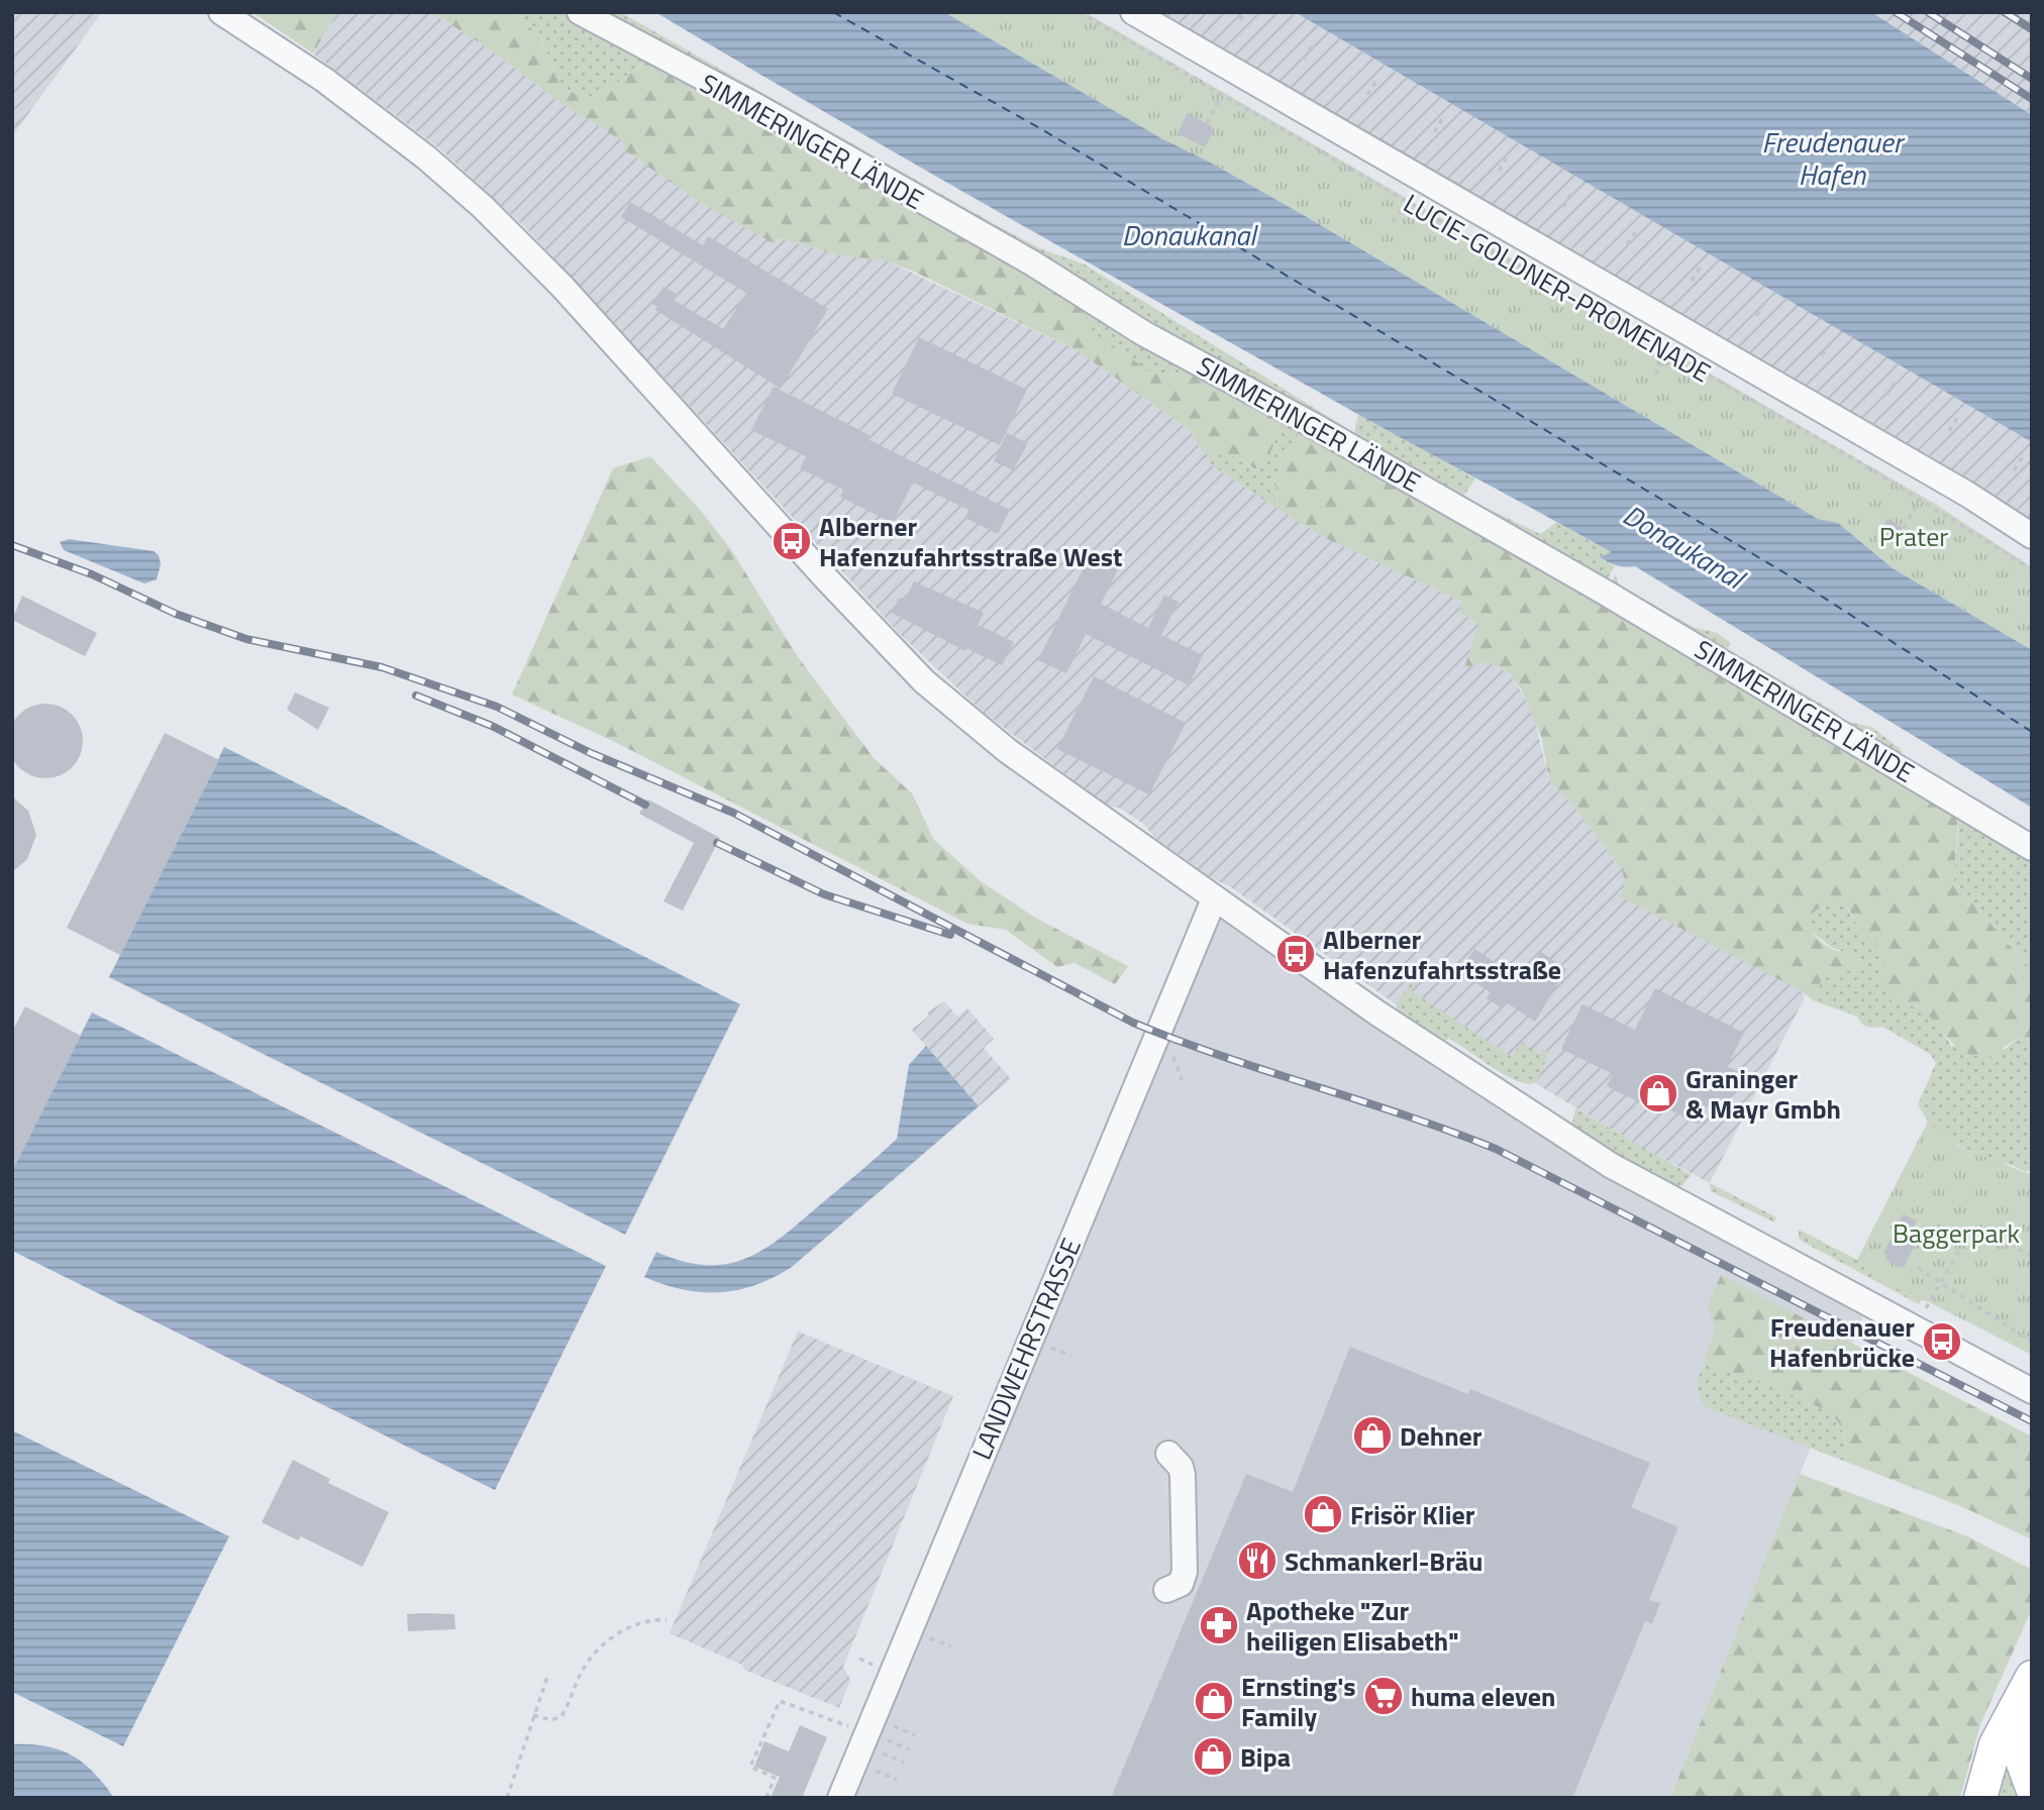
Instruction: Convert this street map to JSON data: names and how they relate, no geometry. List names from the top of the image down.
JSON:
{
  "streets": {
    "street": ["SIMMERINGER LÄNDE", "LANDWEHRSTRASSE"],
    "path": ["LUCIE-GOLDNER-PROMENADE"]
  },
  "water": ["Freudenauer Hafen", "Donaukanal"],
  "parks": ["Prater", "Baggerpark"],
  "places": {
    "bus stop": ["Alberner Hafenzufahrtsstraße West", "Alberner Hafenzufahrtsstraße", "Freudenauer Hafenbrücke"],
    "shop": [
      "Graninger & Mayr Gmbh",
      "Dehner",
      "Frisör Klier",
      "Ernsting's Family",
      "Bipa"
    ],
    "restaurant": ["Schmankerl-Bräu"],
    "pharmacy": ["Apotheke \"Zur heiligen Elisabeth\""],
    "supermarket": ["huma eleven"]
  }
}
